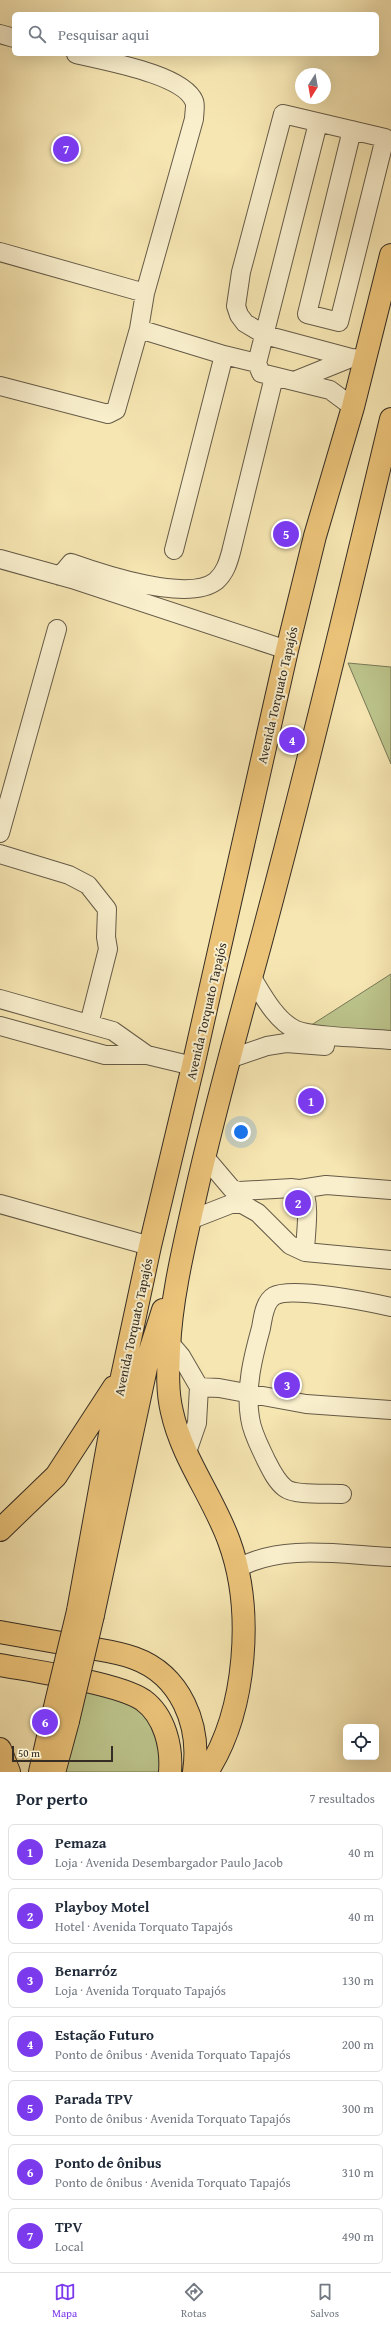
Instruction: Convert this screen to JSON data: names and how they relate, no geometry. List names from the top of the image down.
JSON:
{
  "streets": {
    "highway": ["Avenida Torquato Tapajós"]
  },
  "scale_bar": "50 m",
  "north": "bottom",
  "page": {
    "search": "Pesquisar aqui",
    "pins": [
      "7",
      "5",
      "4",
      "1",
      "2",
      "3",
      "6"
    ],
    "scale": "50 m",
    "heading": ["Por perto", "7 resultados"],
    "list": [
      {
        "mark": "1",
        "name": "Pemaza",
        "note": "Loja · Avenida Desembargador Paulo Jacob",
        "value": "40 m"
      },
      {
        "mark": "2",
        "name": "Playboy Motel",
        "note": "Hotel · Avenida Torquato Tapajós",
        "value": "40 m"
      },
      {
        "mark": "3",
        "name": "Benarróz",
        "note": "Loja · Avenida Torquato Tapajós",
        "value": "130 m"
      },
      {
        "mark": "4",
        "name": "Estação Futuro",
        "note": "Ponto de ônibus · Avenida Torquato Tapajós",
        "value": "200 m"
      },
      {
        "mark": "5",
        "name": "Parada TPV",
        "note": "Ponto de ônibus · Avenida Torquato Tapajós",
        "value": "300 m"
      },
      {
        "mark": "6",
        "name": "Ponto de ônibus",
        "note": "Ponto de ônibus · Avenida Torquato Tapajós",
        "value": "310 m"
      },
      {
        "mark": "7",
        "name": "TPV",
        "note": "Local",
        "value": "490 m"
      }
    ],
    "nav": ["Mapa", "Rotas", "Salvos"]
  }
}
